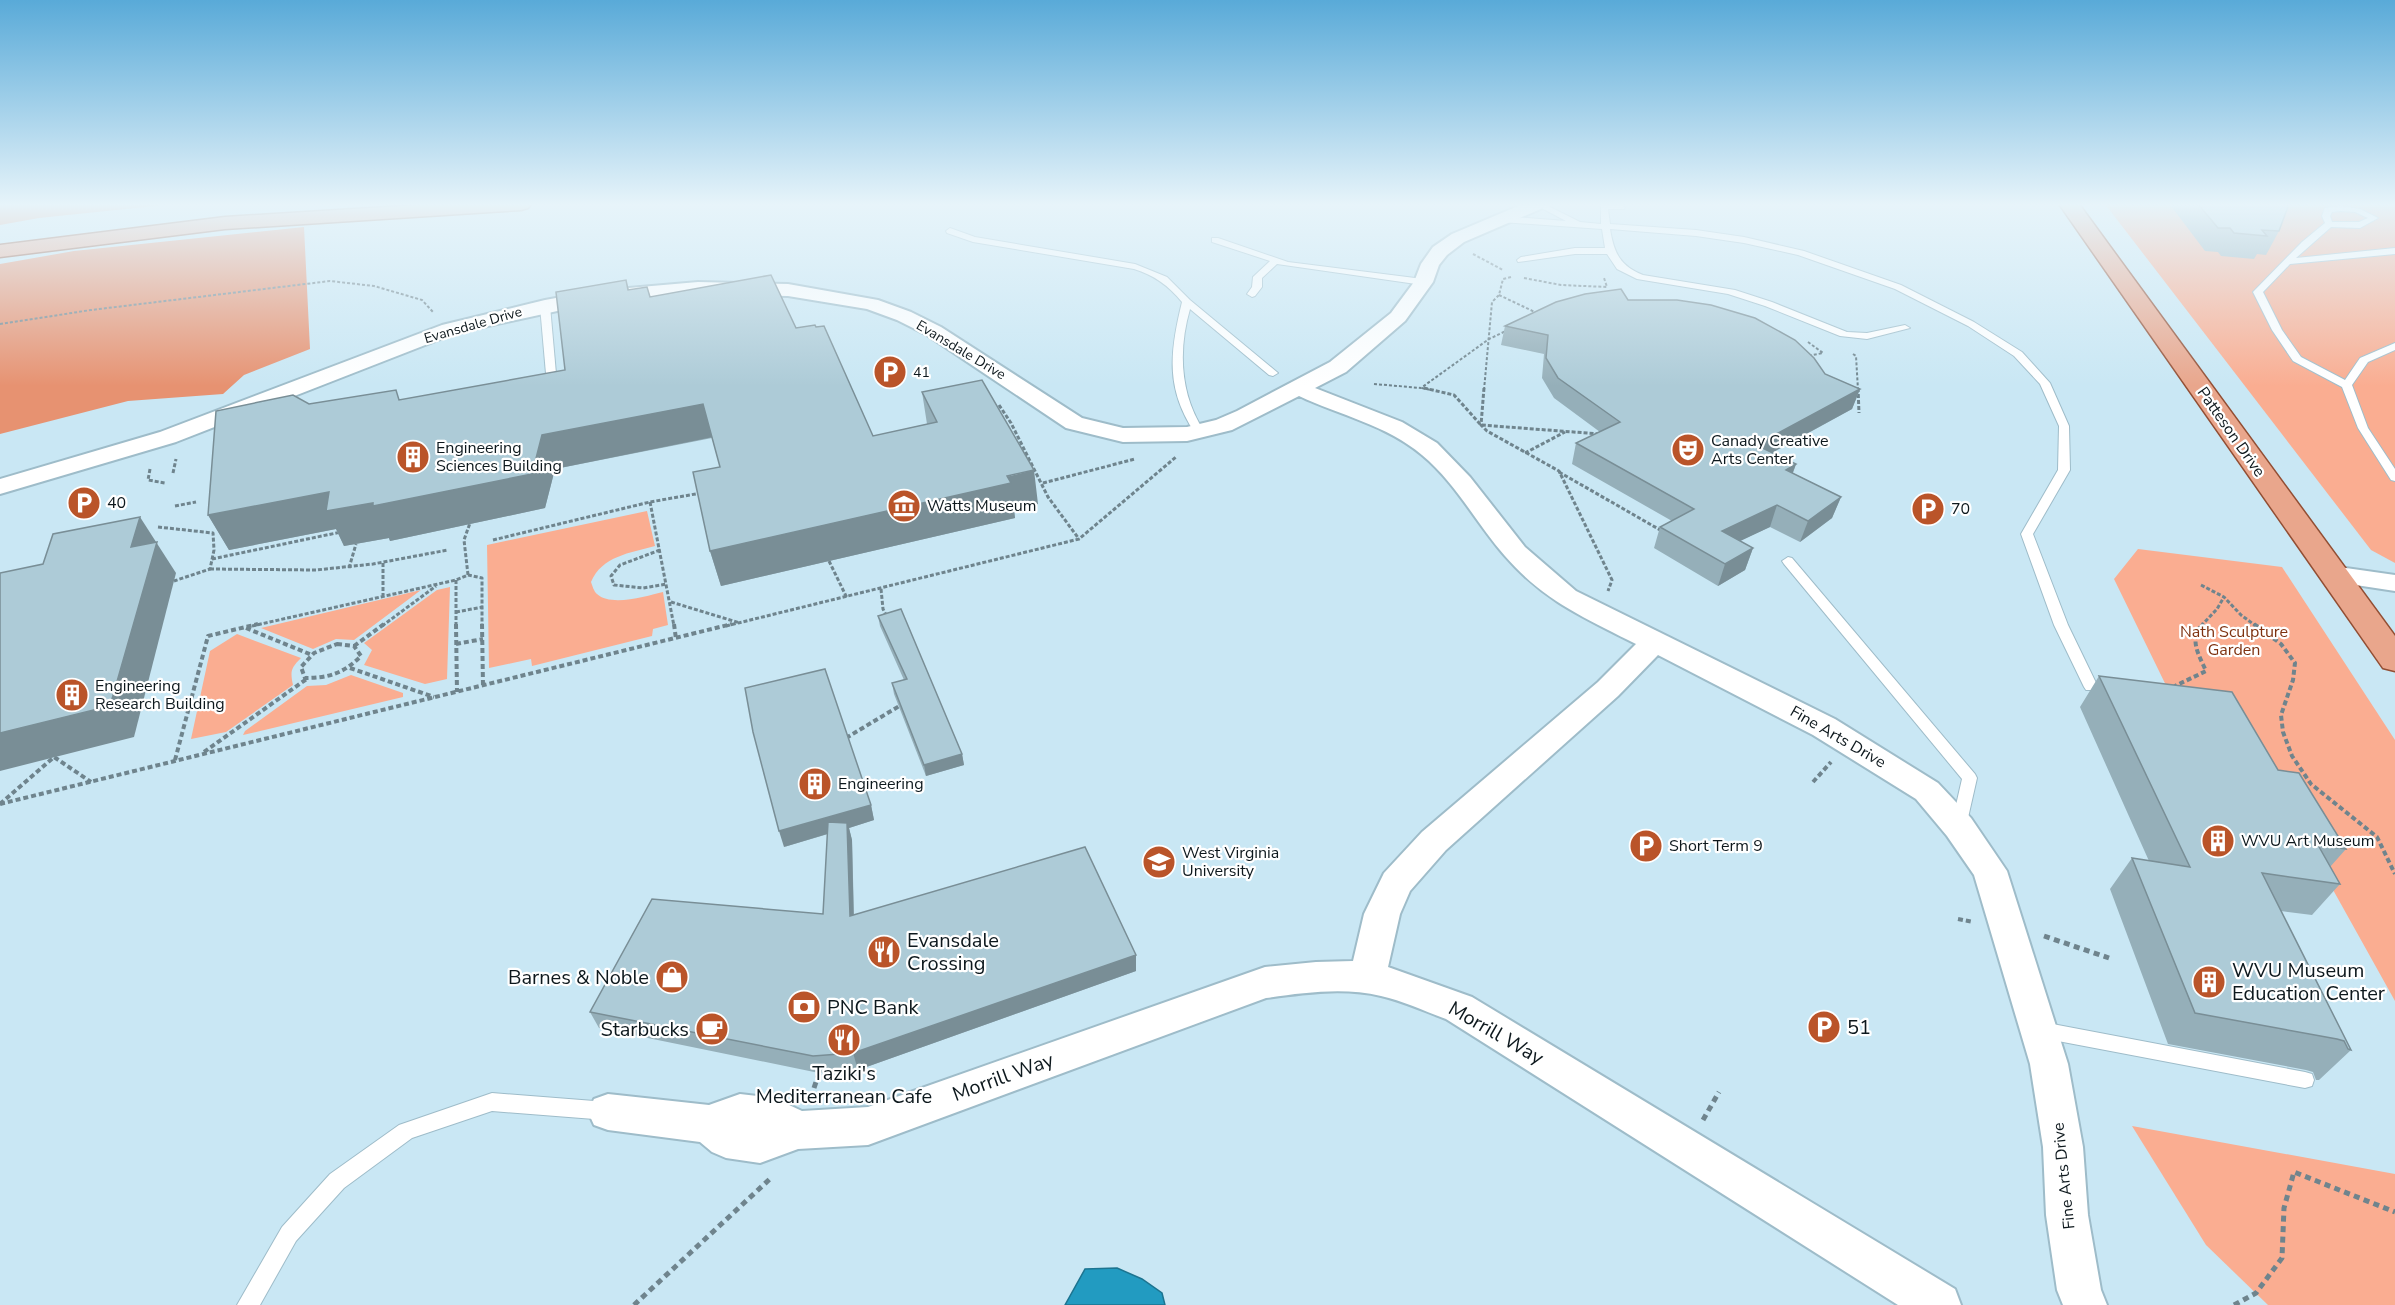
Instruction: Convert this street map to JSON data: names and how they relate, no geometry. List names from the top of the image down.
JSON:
{
  "streets": {
    "main road": ["Patteson Drive"],
    "street": ["Evansdale Drive", "Fine Arts Drive", "Morrill Way"]
  },
  "crossings": [
    ["Evansdale Drive", "Fine Arts Drive"]
  ],
  "parks": ["Nath Sculpture Garden"],
  "places": {
    "parking": [
      "41",
      "40",
      "70",
      "Short Term 9",
      "51"
    ],
    "theatre": ["Canady Creative Arts Center"],
    "building": [
      "Engineering Sciences Building",
      "Engineering Research Building",
      "Engineering",
      "WVU Art Museum",
      "WVU Museum Education Center"
    ],
    "museum": ["Watts Museum"],
    "school or university": ["West Virginia University"],
    "restaurant": ["Evansdale Crossing", "Taziki's Mediterranean Cafe"],
    "shop": ["Barnes & Noble"],
    "bank": ["PNC Bank"],
    "cafe": ["Starbucks"]
  }
}
